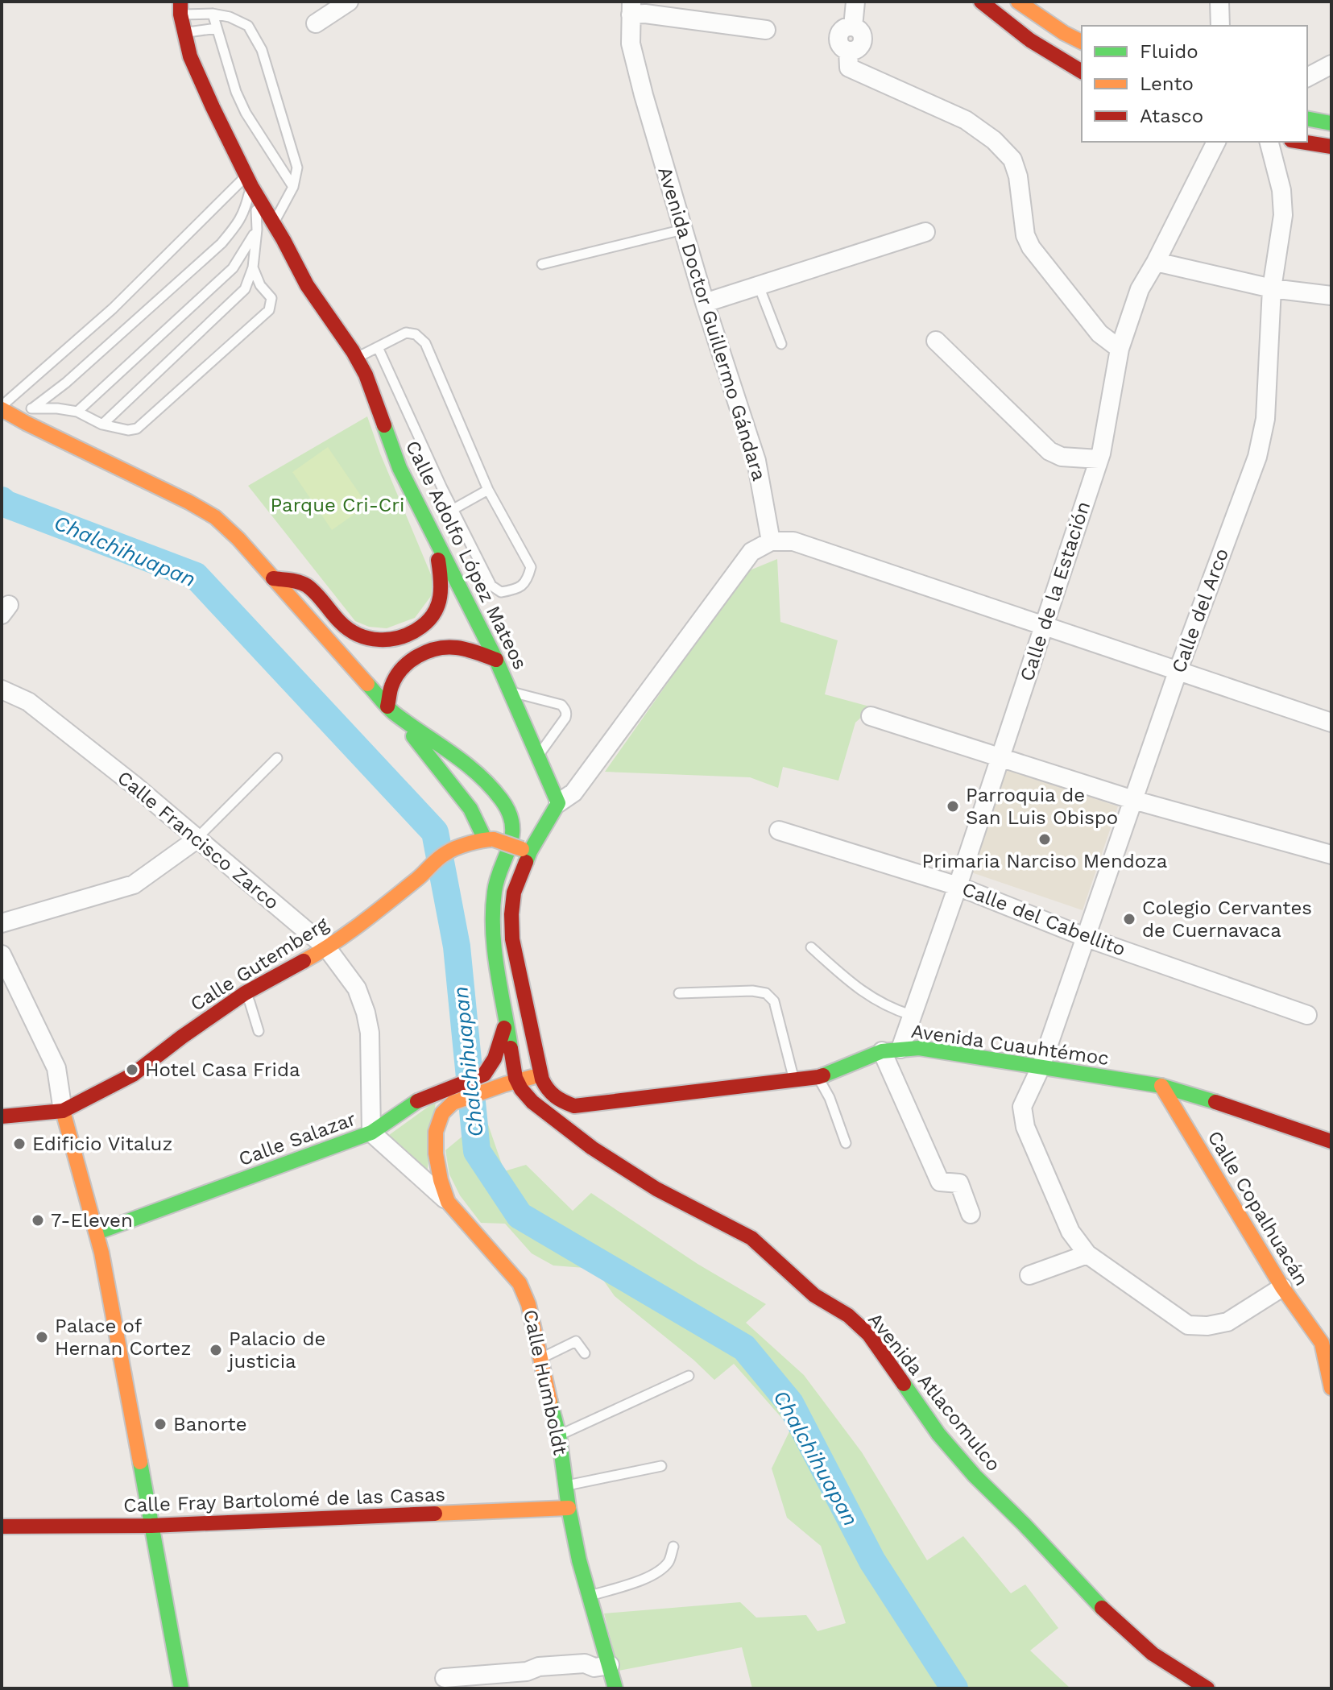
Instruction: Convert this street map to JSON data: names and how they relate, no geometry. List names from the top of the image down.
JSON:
{
  "streets": {
    "main road": [
      "Calle Adolfo López Mateos",
      "Calle Gutemberg",
      "Avenida Cuauhtémoc",
      "Calle Salazar",
      "Calle Copalhuacán",
      "Calle Humboldt",
      "Avenida Atlacomulco",
      "Calle Fray Bartolomé de las Casas"
    ],
    "street": [
      "Avenida Doctor Guillermo Gándara",
      "Calle de la Estación",
      "Calle del Arco",
      "Calle Francisco Zarco",
      "Calle del Cabellito"
    ]
  },
  "crossings": [
    ["Calle de la Estación", "Calle del Cabellito"],
    ["Calle de la Estación", "Avenida Cuauhtémoc"],
    ["Calle del Arco", "Calle del Cabellito"],
    ["Calle del Arco", "Avenida Cuauhtémoc"],
    ["Calle del Arco", "Calle Copalhuacán"],
    ["Calle Francisco Zarco", "Calle Gutemberg"],
    ["Calle Francisco Zarco", "Calle Salazar"],
    ["Calle Francisco Zarco", "Calle Humboldt"],
    ["Avenida Cuauhtémoc", "Calle Copalhuacán"],
    ["Calle Salazar", "Calle Humboldt"],
    ["Calle Humboldt", "Calle Fray Bartolomé de las Casas"]
  ],
  "water": ["Chalchihuapan"],
  "parks": ["Parque Cri-Cri"],
  "places": [
    "Parroquia de San Luis Obispo",
    "Primaria Narciso Mendoza",
    "Colegio Cervantes de Cuernavaca",
    "Hotel Casa Frida",
    "Edificio Vitaluz",
    "7-Eleven",
    "Palace of Hernan Cortez",
    "Palacio de justicia",
    "Banorte"
  ],
  "legend": ["Fluido", "Lento", "Atasco"]
}
